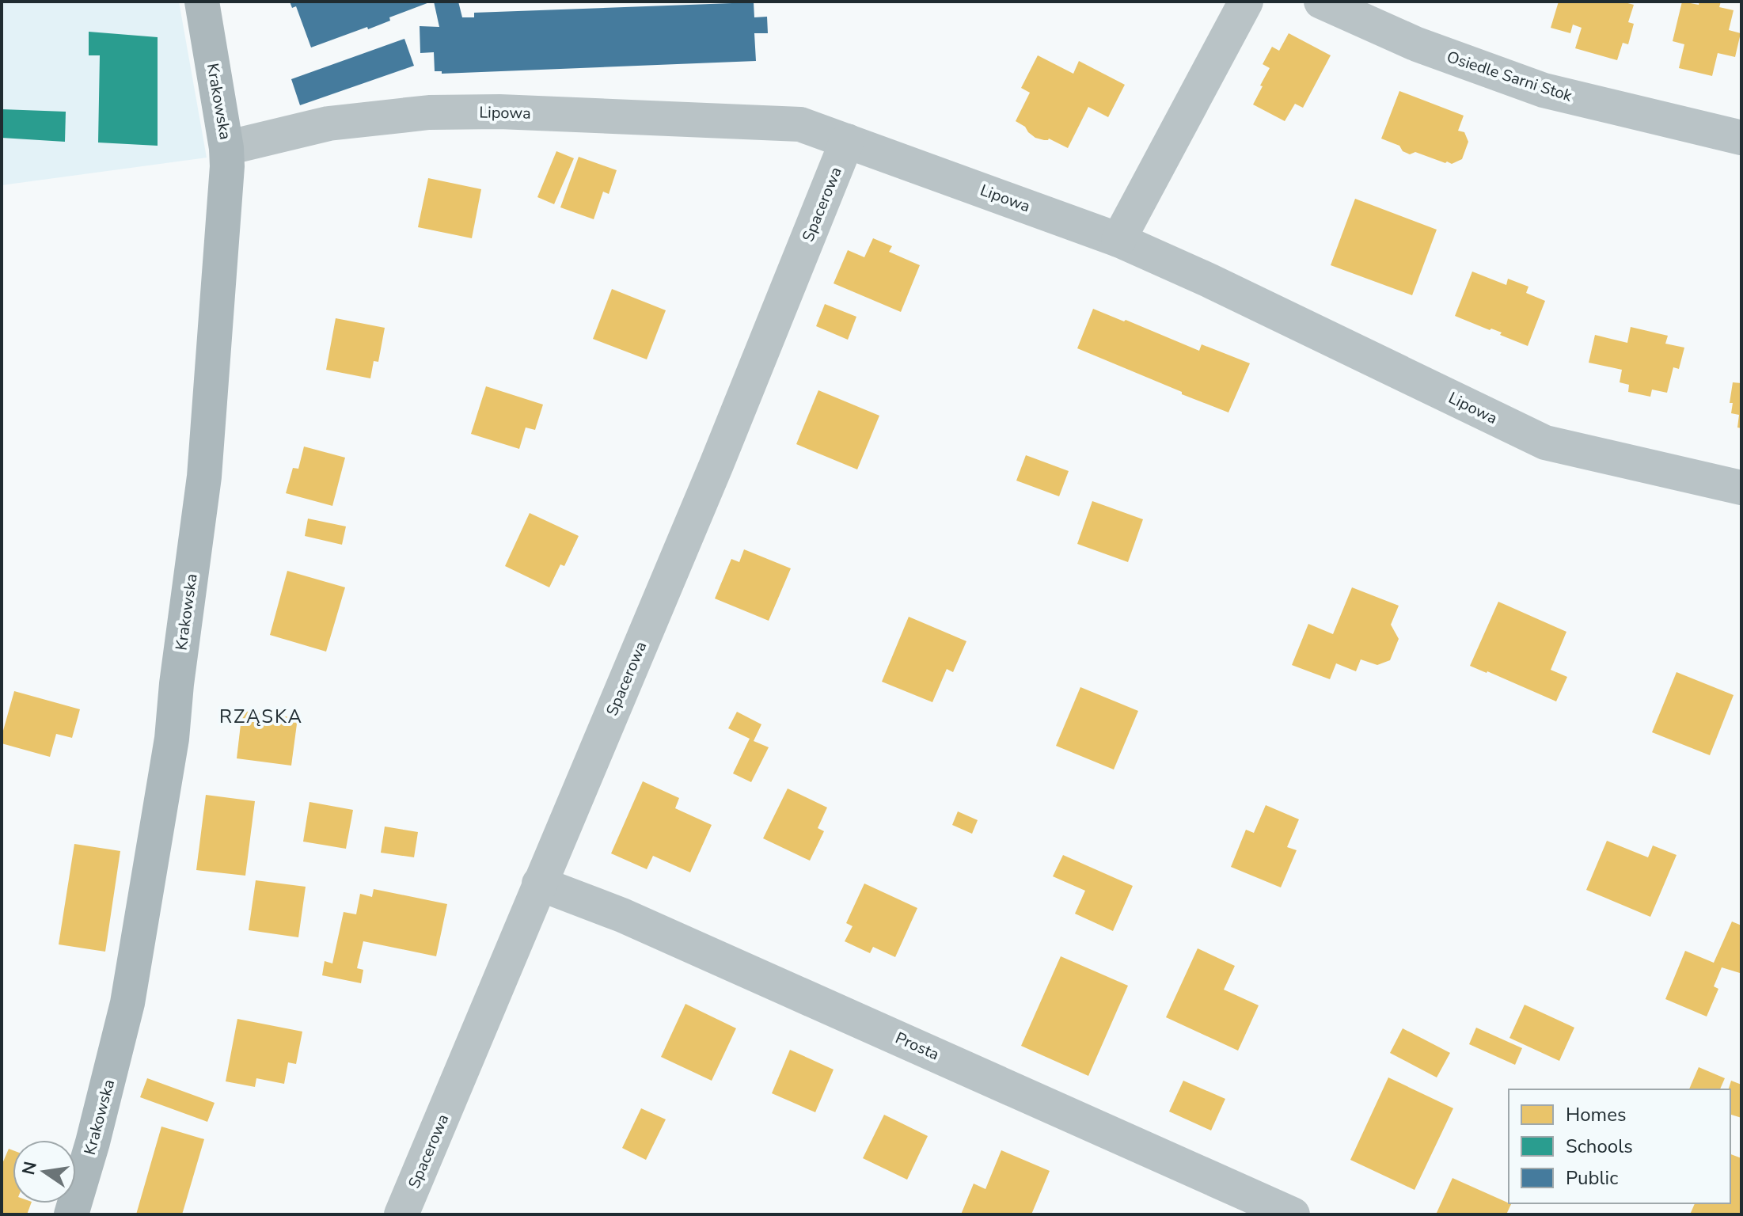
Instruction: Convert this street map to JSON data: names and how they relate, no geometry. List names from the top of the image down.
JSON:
{
  "streets": {
    "street": [
      "Osiedle Sarni Stok",
      "Krakowska",
      "Lipowa",
      "Spacerowa",
      "Prosta"
    ]
  },
  "crossings": [
    ["Krakowska", "Lipowa"],
    ["Lipowa", "Spacerowa"],
    ["Spacerowa", "Prosta"]
  ],
  "districts": ["RZĄSKA"],
  "legend": ["Homes", "Schools", "Public"],
  "north": "left"
}
